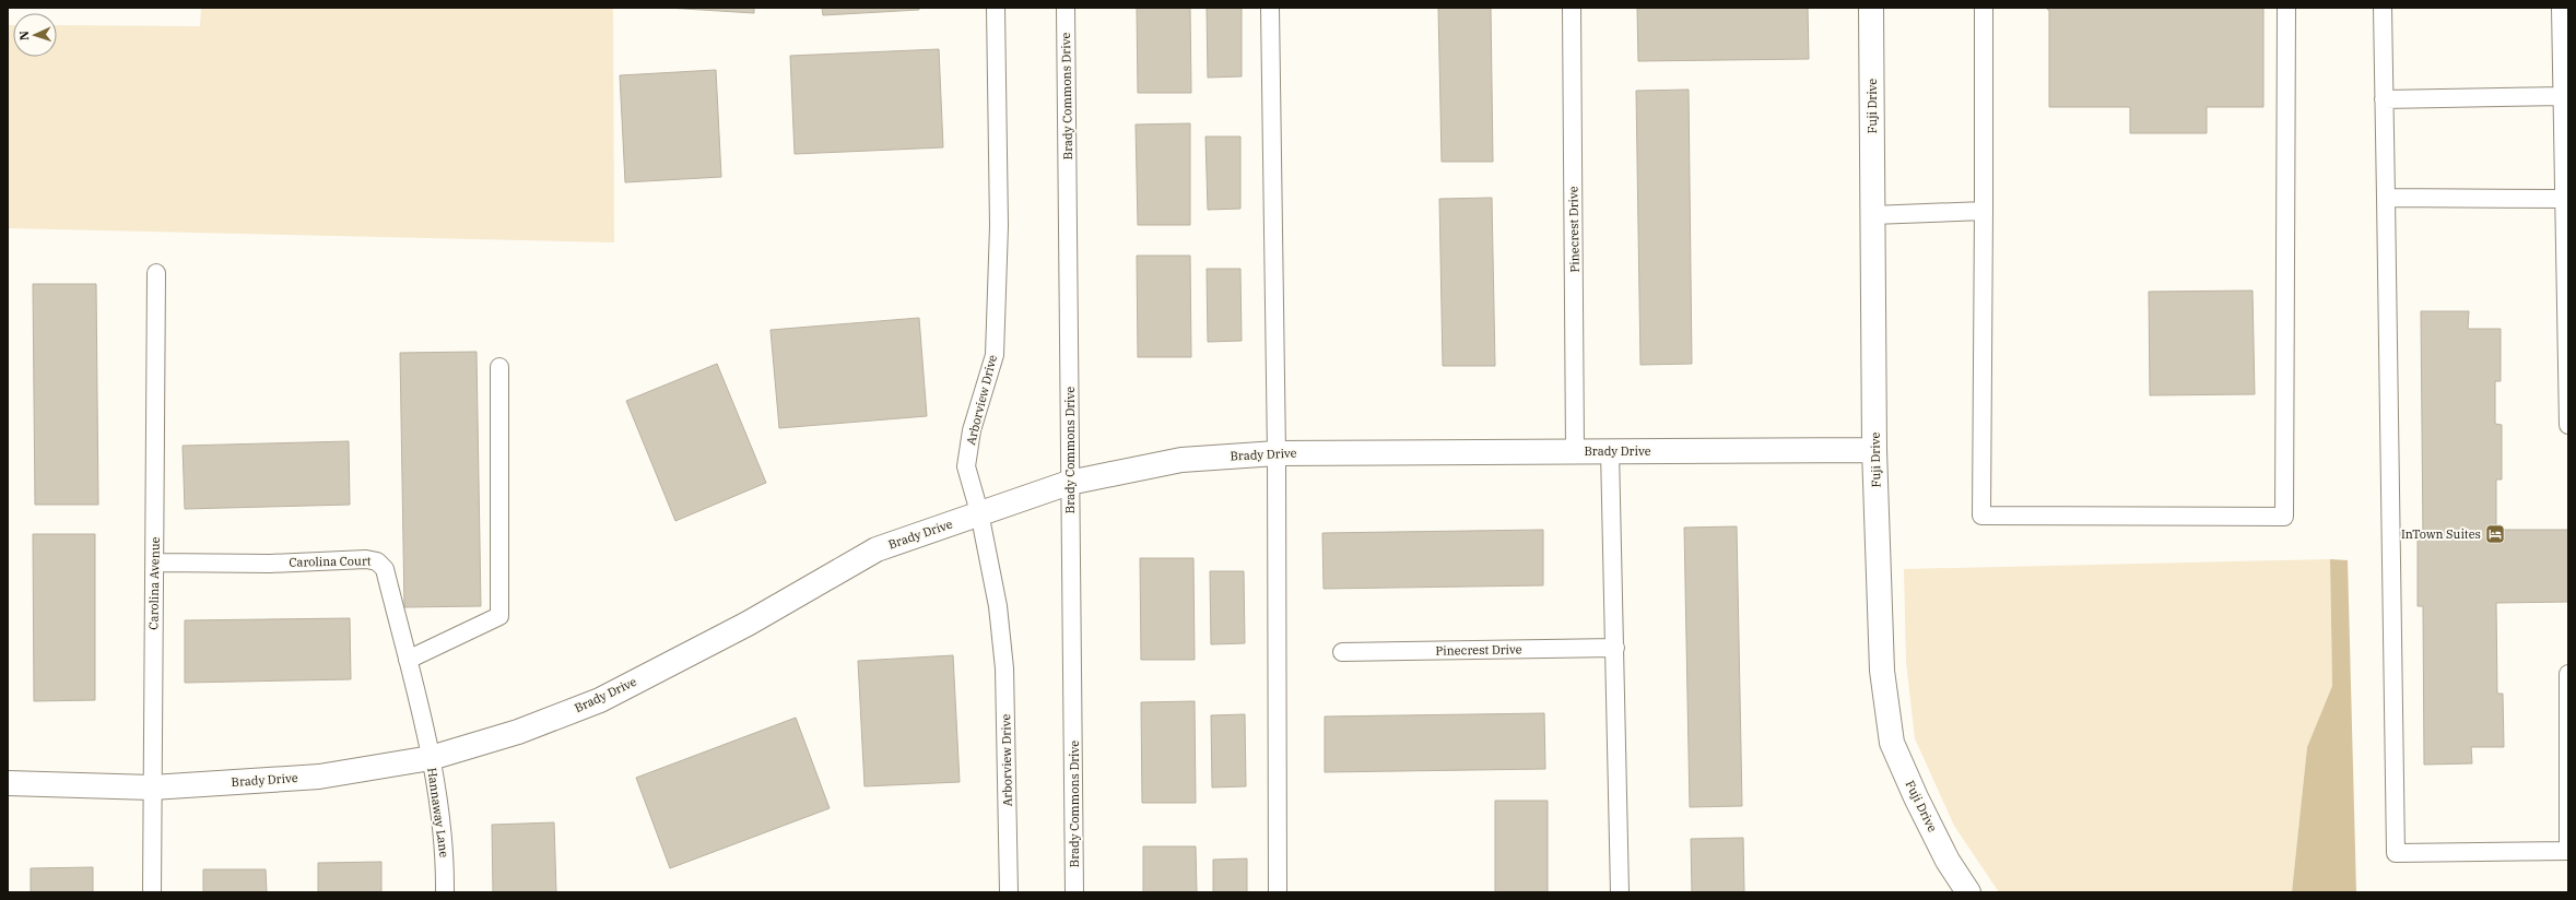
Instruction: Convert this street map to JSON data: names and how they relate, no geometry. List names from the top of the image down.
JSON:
{
  "streets": {
    "street": ["Fuji Drive", "Brady Drive"],
    "lane": [
      "Brady Commons Drive",
      "Pinecrest Drive",
      "Arborview Drive",
      "Carolina Court",
      "Carolina Avenue",
      "Hannaway Lane"
    ]
  },
  "crossings": [
    ["Brady Commons Drive", "Brady Drive"],
    ["Fuji Drive", "Brady Drive"],
    ["Pinecrest Drive", "Brady Drive"],
    ["Arborview Drive", "Brady Drive"],
    ["Brady Drive", "Carolina Court"],
    ["Brady Drive", "Carolina Avenue"],
    ["Brady Drive", "Hannaway Lane"],
    ["Carolina Court", "Carolina Avenue"],
    ["Carolina Court", "Hannaway Lane"]
  ],
  "places": {
    "hotel": ["InTown Suites"]
  },
  "north": "left"
}
